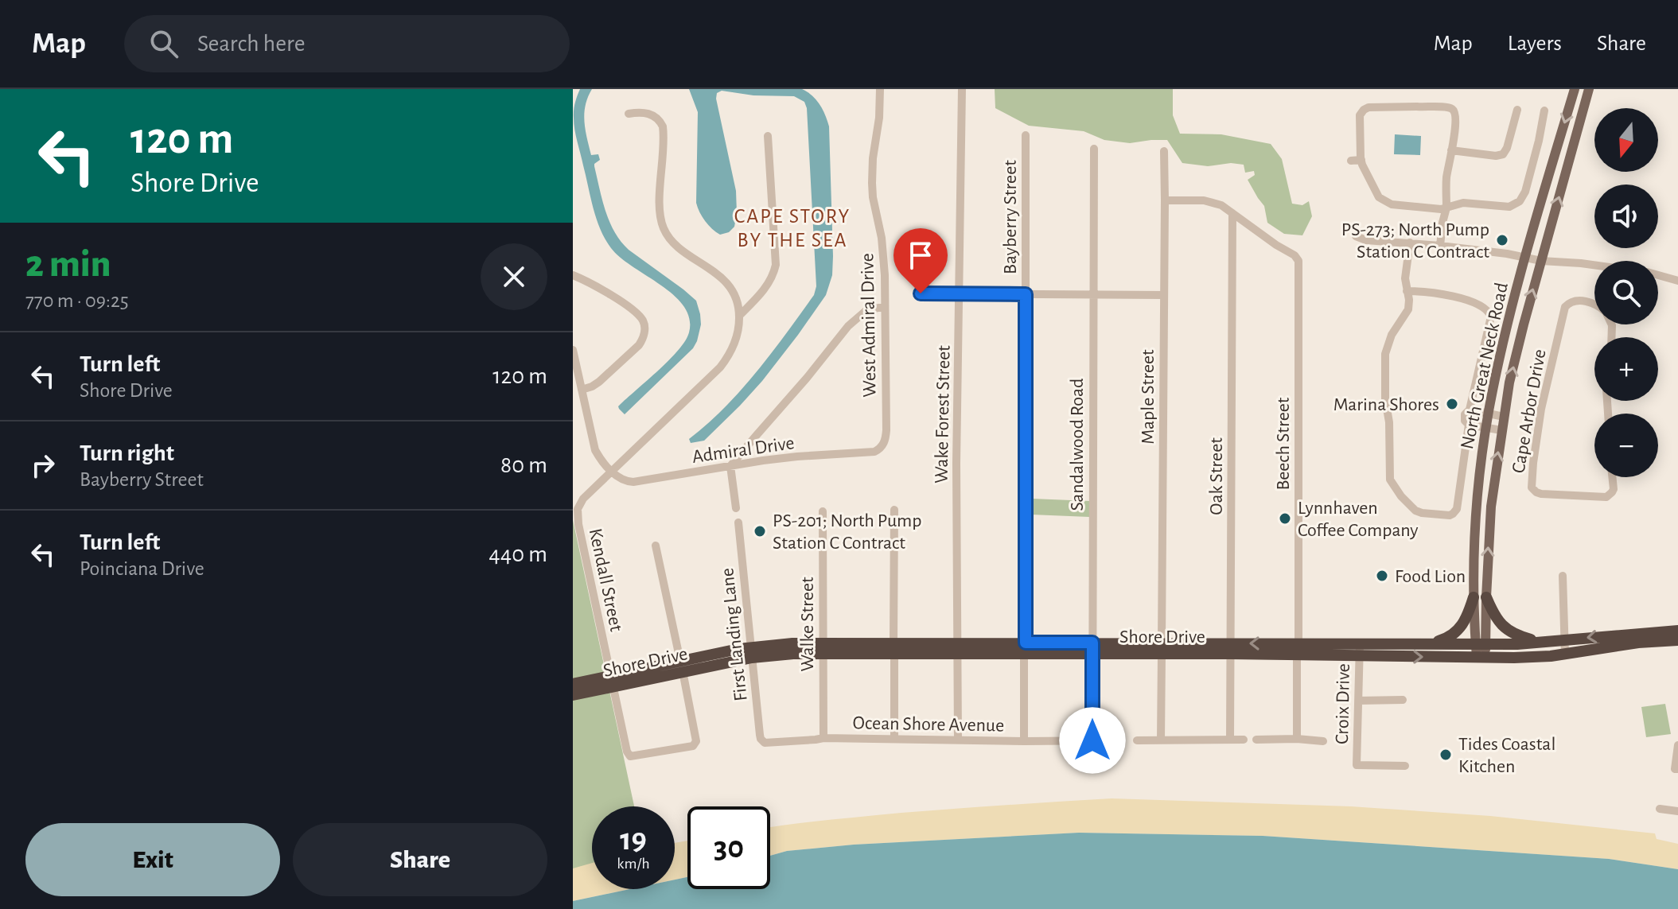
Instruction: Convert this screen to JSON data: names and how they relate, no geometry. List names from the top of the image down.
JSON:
{
  "streets": {
    "highway": ["Shore Drive"],
    "main road": ["North Great Neck Road"],
    "street": [
      "Bayberry Street",
      "West Admiral Drive",
      "Maple Street",
      "Cape Arbor Drive",
      "Wake Forest Street",
      "Beech Street",
      "Sandalwood Road",
      "Admiral Drive",
      "Oak Street",
      "Kendall Street",
      "Walke Street",
      "First Landing Lane",
      "Croix Drive",
      "Ocean Shore Avenue"
    ]
  },
  "crossings": [
    ["Bayberry Street", "Shore Drive"],
    ["Bayberry Street", "Ocean Shore Avenue"],
    ["West Admiral Drive", "Admiral Drive"],
    ["North Great Neck Road", "Shore Drive"],
    ["Maple Street", "Shore Drive"],
    ["Wake Forest Street", "Shore Drive"],
    ["Wake Forest Street", "Ocean Shore Avenue"],
    ["Beech Street", "Oak Street"],
    ["Beech Street", "Shore Drive"],
    ["Sandalwood Road", "Shore Drive"],
    ["Sandalwood Road", "Ocean Shore Avenue"],
    ["Admiral Drive", "Kendall Street"],
    ["Oak Street", "Shore Drive"],
    ["Kendall Street", "Shore Drive"],
    ["Walke Street", "Shore Drive"],
    ["Walke Street", "Ocean Shore Avenue"],
    ["First Landing Lane", "Shore Drive"],
    ["First Landing Lane", "Ocean Shore Avenue"],
    ["Shore Drive", "Croix Drive"]
  ],
  "districts": ["CAPE STORY BY THE SEA"],
  "places": [
    "PS-273; North Pump Station C Contract",
    "Marina Shores",
    "Lynnhaven Coffee Company",
    "PS-201; North Pump Station C Contract",
    "Food Lion",
    "Tides Coastal Kitchen"
  ],
  "north": "bottom",
  "page": {
    "header": "Map",
    "search": "Search here",
    "nav": ["Map", "Layers", "Share"],
    "turn": ["120 m", "Shore Drive"],
    "map_buttons": ["+", "−"],
    "heading": ["2 min", "770 m · 09:25"],
    "list": [
      {
        "name": "Turn left",
        "note": "Shore Drive",
        "value": "120 m"
      },
      {
        "name": "Turn right",
        "note": "Bayberry Street",
        "value": "80 m"
      },
      {
        "name": "Turn left",
        "note": "Poinciana Drive",
        "value": "440 m"
      }
    ],
    "speed": "19 km/h",
    "limit": "30",
    "buttons": ["Exit", "Share"]
  }
}
